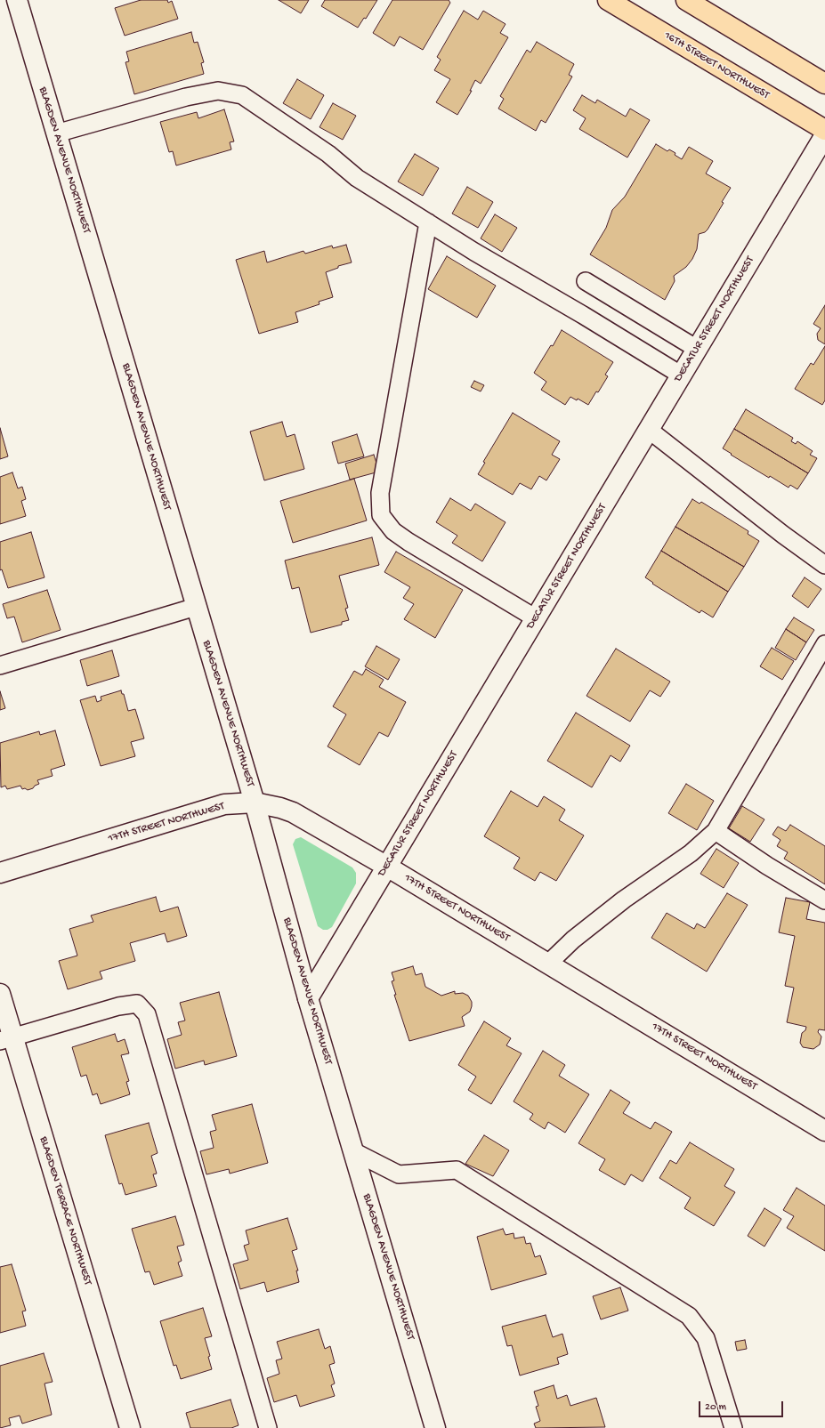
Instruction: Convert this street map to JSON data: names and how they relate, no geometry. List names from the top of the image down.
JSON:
{
  "streets": {
    "main road": ["16TH STREET NORTHWEST"],
    "street": [
      "BLAGDEN AVENUE NORTHWEST",
      "DECATUR STREET NORTHWEST",
      "17TH STREET NORTHWEST",
      "BLAGDEN TERRACE NORTHWEST"
    ]
  },
  "crossings": [
    ["BLAGDEN AVENUE NORTHWEST", "DECATUR STREET NORTHWEST"],
    ["BLAGDEN AVENUE NORTHWEST", "17TH STREET NORTHWEST"],
    ["DECATUR STREET NORTHWEST", "17TH STREET NORTHWEST"]
  ],
  "scale_bar": "20 m"
}
